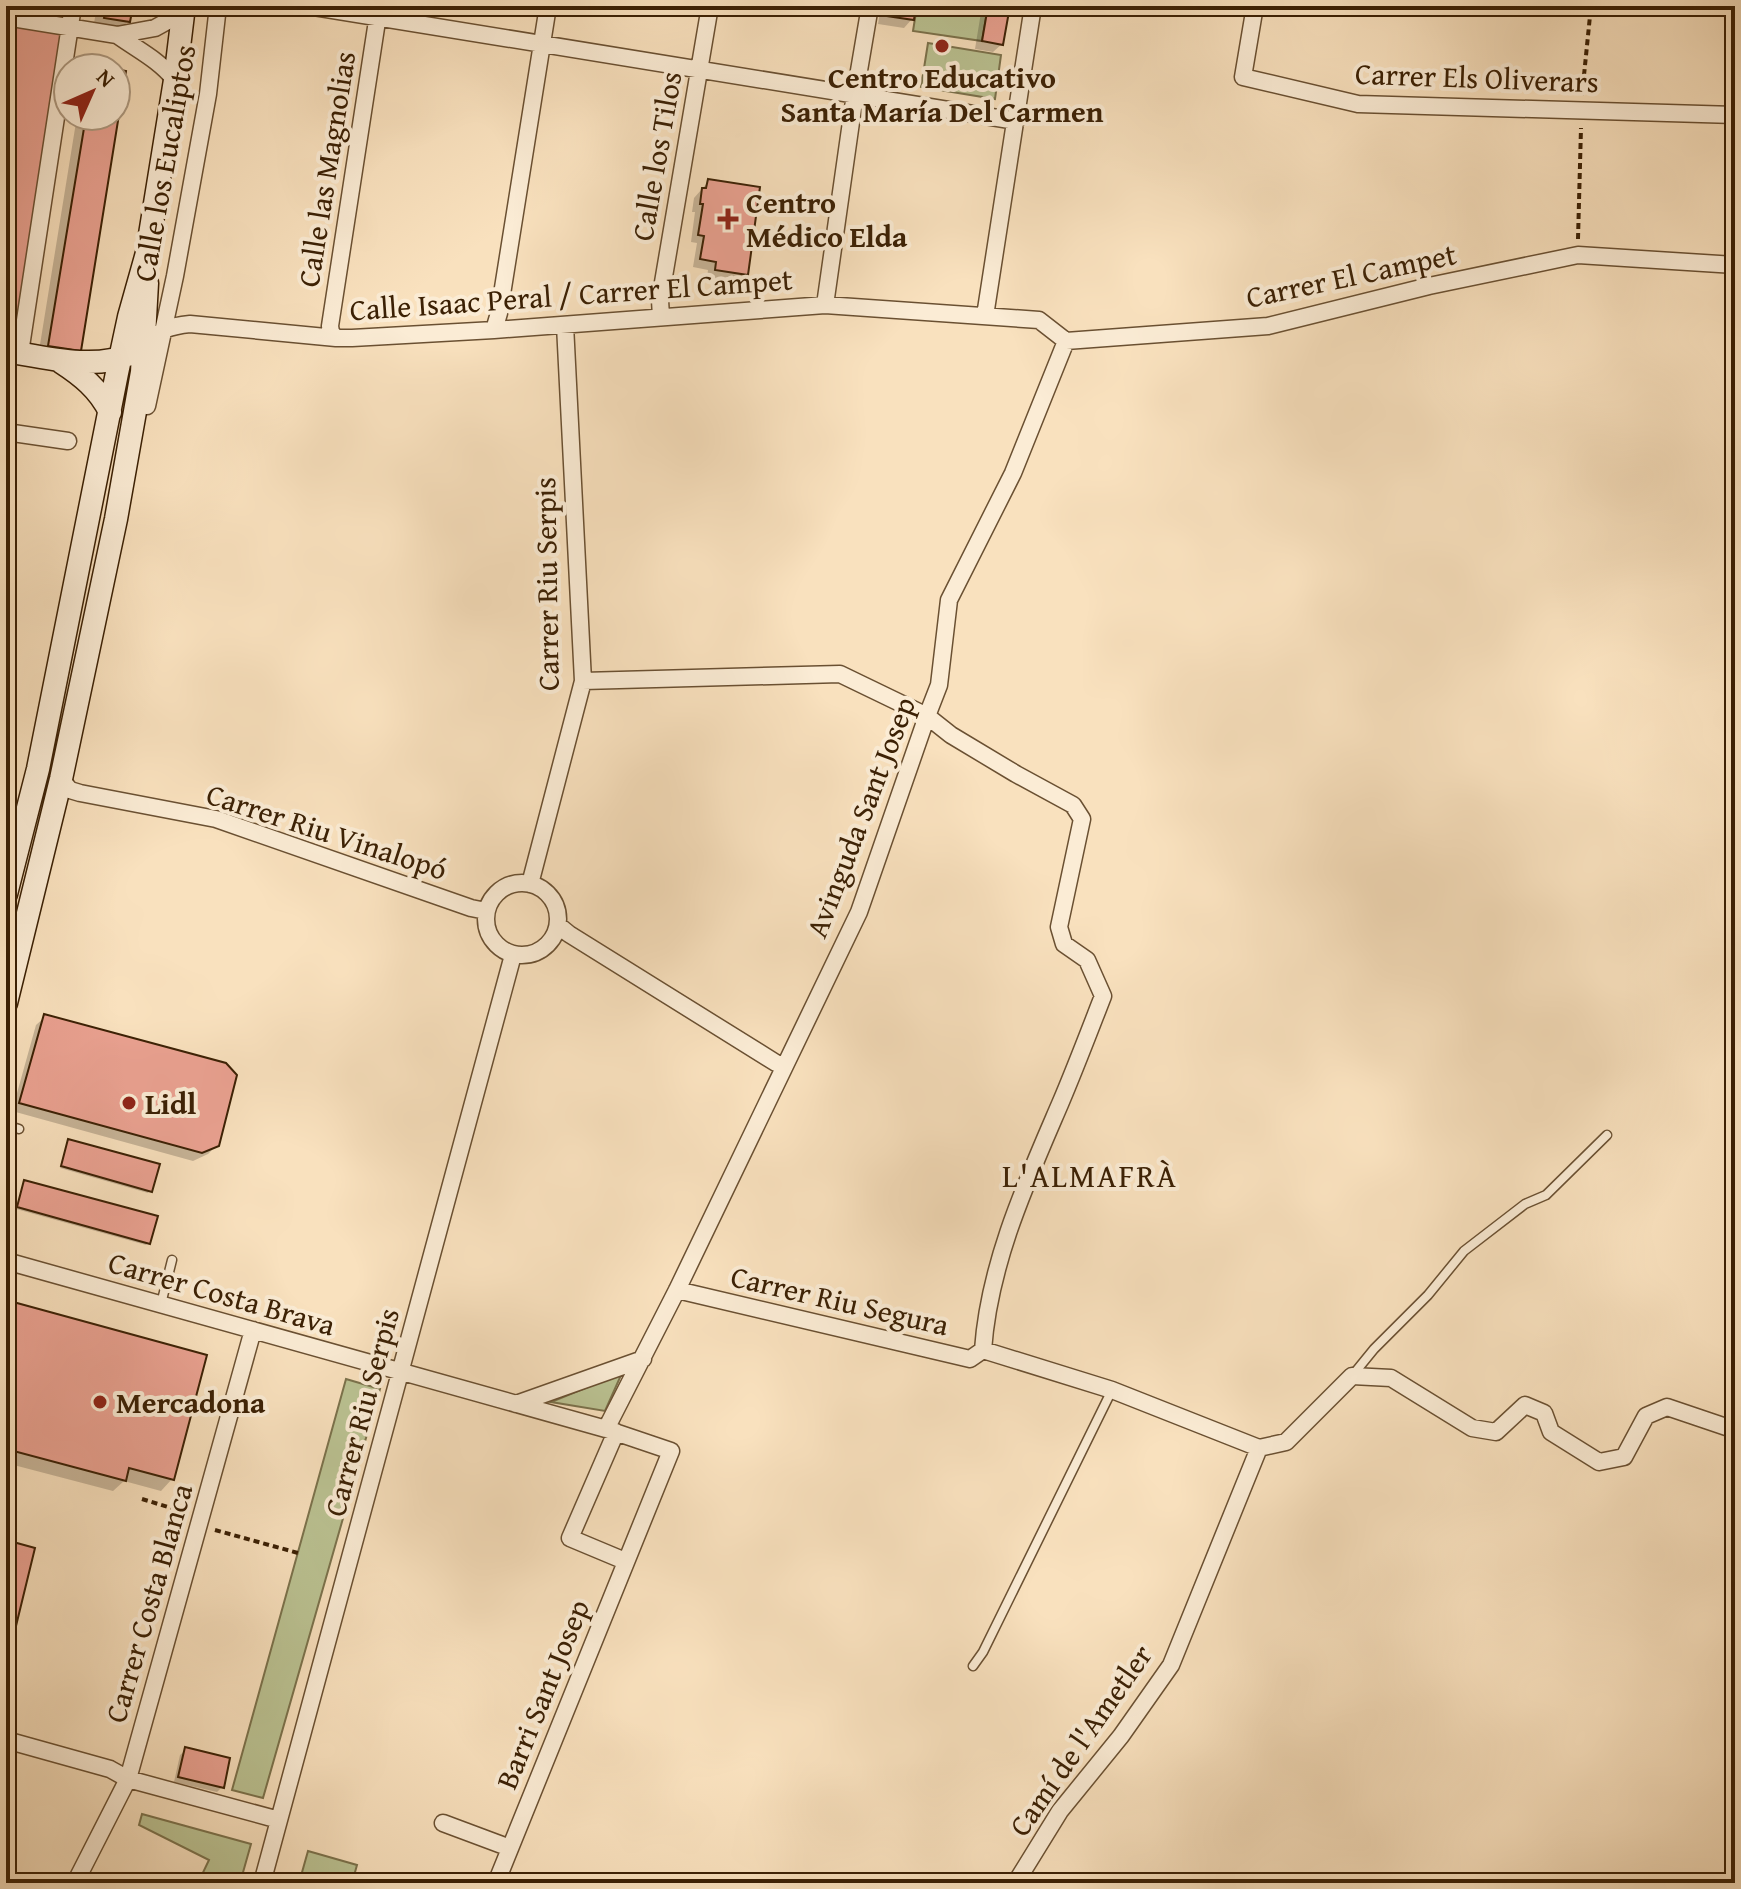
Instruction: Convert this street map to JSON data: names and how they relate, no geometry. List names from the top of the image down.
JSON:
{
  "streets": {
    "street": [
      "Carrer Els Oliverars",
      "Calle los Tilos",
      "Calle los Eucaliptos",
      "Calle las Magnolias",
      "Carrer El Campet",
      "Calle Isaac Peral / Carrer El Campet",
      "Carrer Riu Serpis",
      "Avinguda Sant Josep",
      "Carrer Riu Vinalopó",
      "Carrer Costa Brava",
      "Carrer Riu Segura",
      "Carrer Costa Blanca",
      "Barri Sant Josep",
      "Camí de l'Ametler"
    ]
  },
  "crossings": [
    ["Calle los Tilos", "Calle Isaac Peral / Carrer El Campet"],
    ["Calle los Eucaliptos", "Calle Isaac Peral / Carrer El Campet"],
    ["Calle las Magnolias", "Calle Isaac Peral / Carrer El Campet"],
    ["Carrer El Campet", "Avinguda Sant Josep"],
    ["Calle Isaac Peral / Carrer El Campet", "Carrer Riu Serpis"],
    ["Carrer Riu Serpis", "Carrer Riu Vinalopó"],
    ["Carrer Riu Serpis", "Carrer Costa Brava"],
    ["Avinguda Sant Josep", "Carrer Costa Brava"],
    ["Avinguda Sant Josep", "Carrer Riu Segura"],
    ["Avinguda Sant Josep", "Barri Sant Josep"],
    ["Carrer Costa Brava", "Carrer Costa Blanca"],
    ["Carrer Costa Brava", "Barri Sant Josep"],
    ["Carrer Riu Segura", "Camí de l'Ametler"]
  ],
  "districts": ["L'ALMAFRÀ"],
  "places": {
    "other": ["Centro Educativo Santa María Del Carmen", "Lidl", "Mercadona"],
    "health": ["Centro Médico Elda"]
  },
  "north": "top right"
}
